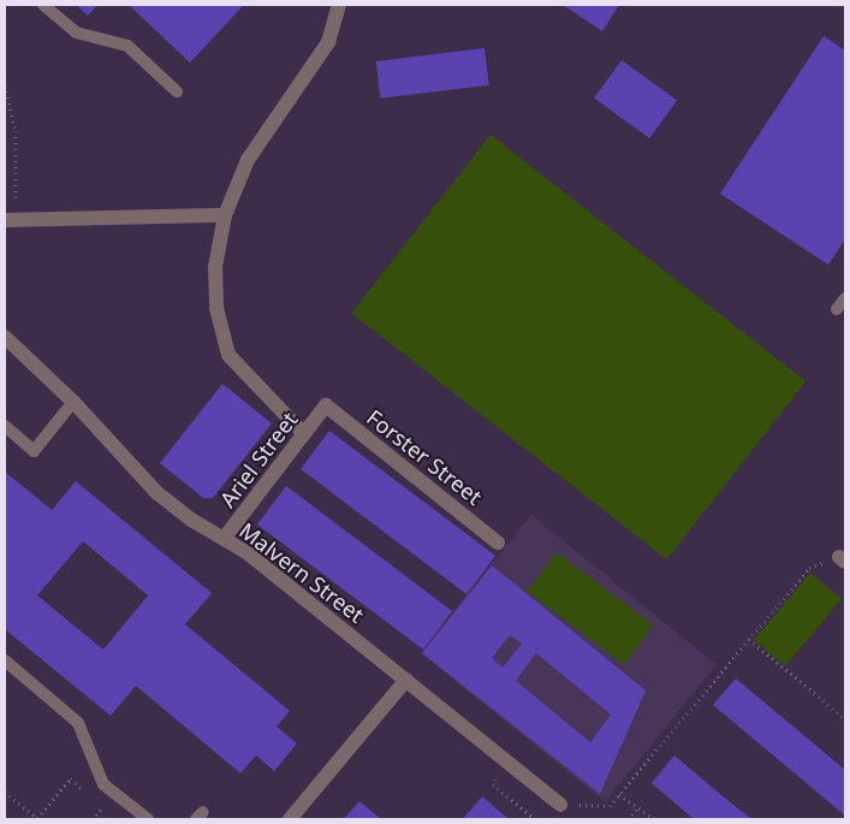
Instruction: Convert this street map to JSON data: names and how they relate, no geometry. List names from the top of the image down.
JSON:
{
  "streets": {
    "street": ["Forster Street", "Ariel Street", "Malvern Street"]
  },
  "crossings": [
    ["Forster Street", "Ariel Street"],
    ["Ariel Street", "Malvern Street"]
  ]
}
